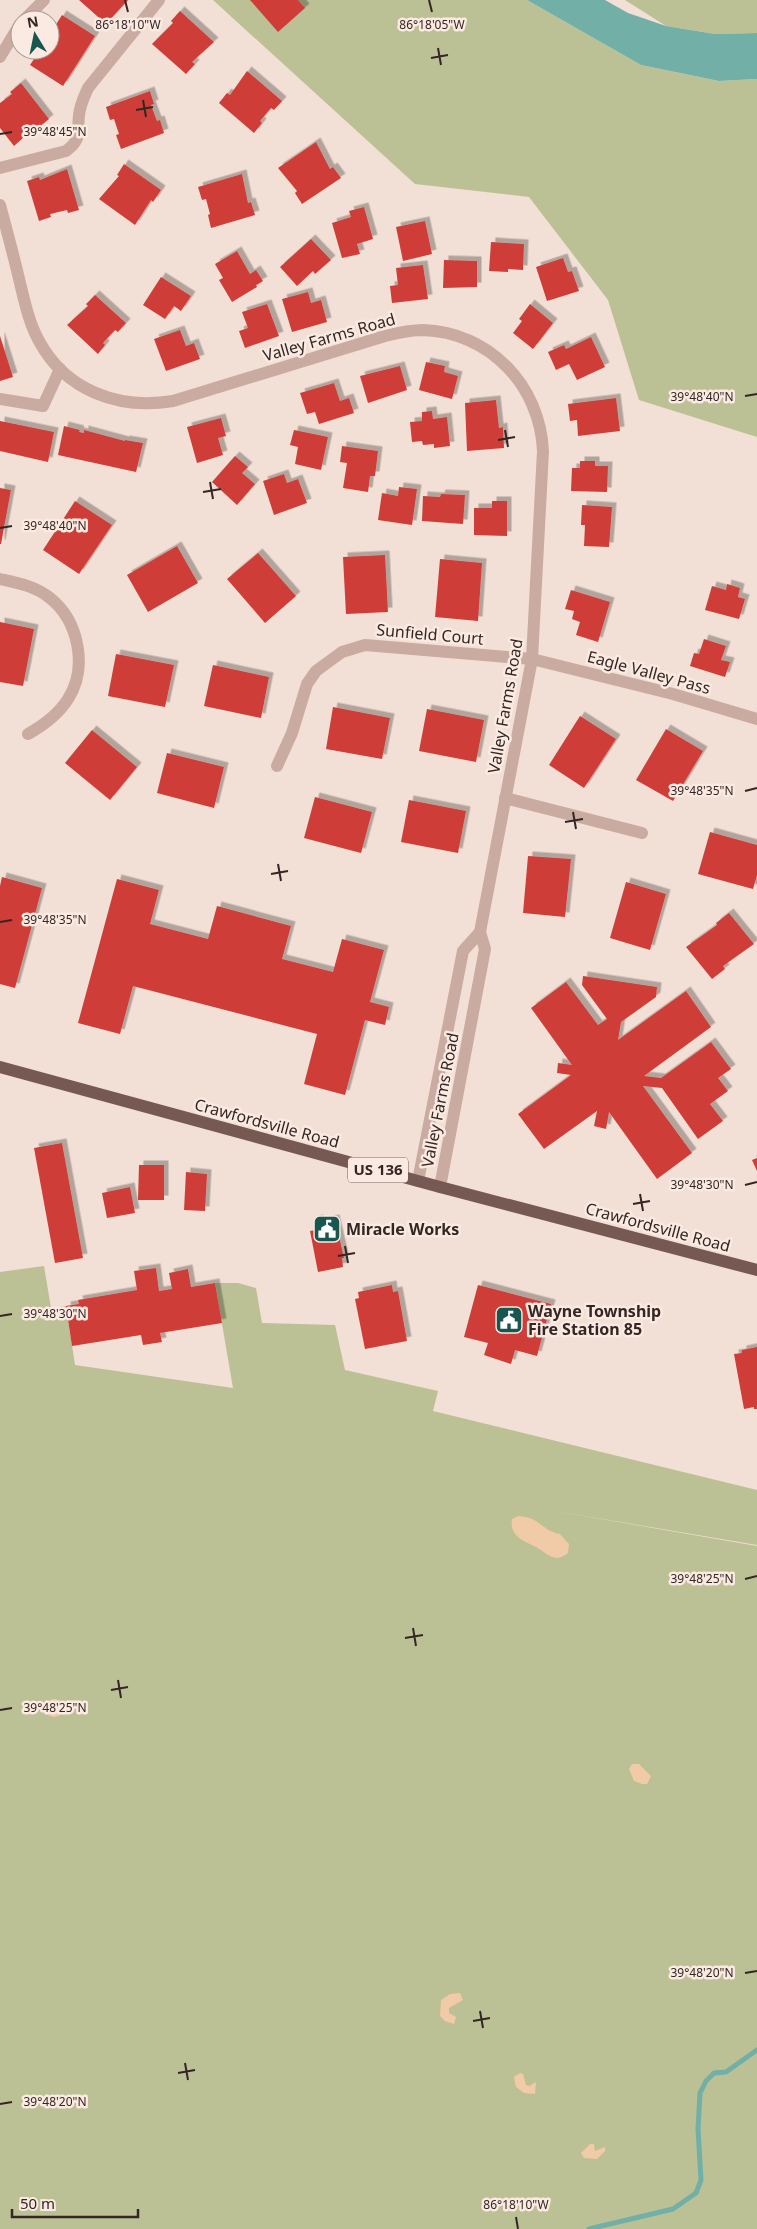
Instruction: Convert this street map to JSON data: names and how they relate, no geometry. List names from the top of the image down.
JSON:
{
  "streets": {
    "main road": ["Crawfordsville Road", "US 136"],
    "street": ["Valley Farms Road", "Sunfield Court", "Eagle Valley Pass"]
  },
  "crossings": [
    ["Valley Farms Road", "Sunfield Court"],
    ["Valley Farms Road", "Eagle Valley Pass"],
    ["Valley Farms Road", "Crawfordsville Road"],
    ["Sunfield Court", "Eagle Valley Pass"]
  ],
  "places": {
    "public building": ["Miracle Works", "Wayne Township Fire Station 85"]
  },
  "scale_bar": "50 m",
  "north": "top",
  "coordinates": [
    "86°18'05\"W",
    "86°18'10\"W",
    "39°48'45\"N",
    "39°48'40\"N",
    "39°48'35\"N",
    "39°48'30\"N",
    "39°48'25\"N",
    "39°48'20\"N"
  ]
}
